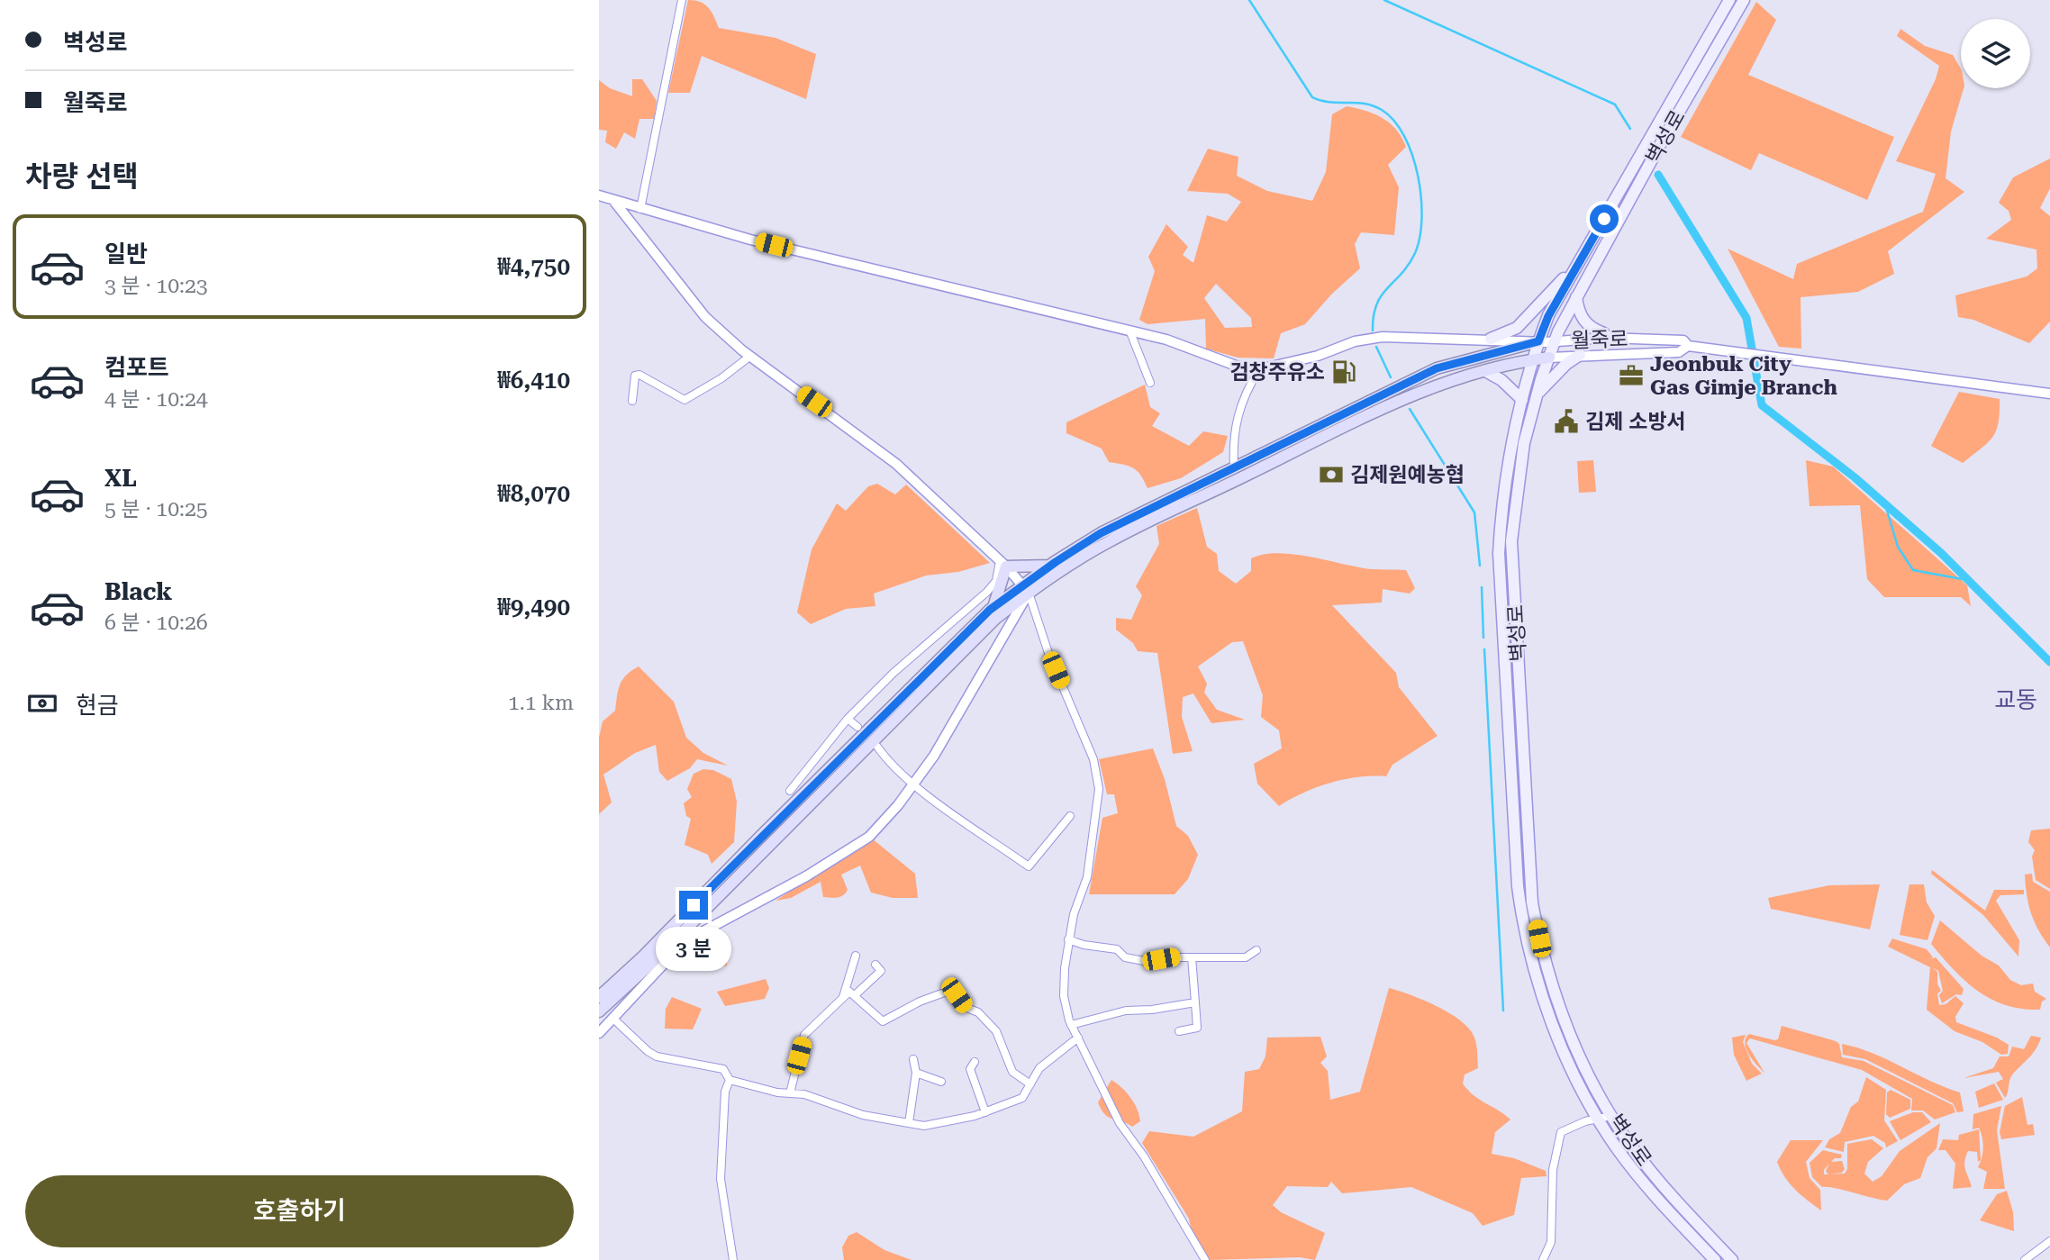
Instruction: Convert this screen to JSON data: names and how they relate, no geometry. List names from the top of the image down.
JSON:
{
  "streets": {
    "main road": ["벽성로", "월죽로"]
  },
  "crossings": [
    ["벽성로", "월죽로"]
  ],
  "districts": ["교동"],
  "places": {
    "fuel station": ["검창주유소"],
    "office": ["Jeonbuk City Gas Gimje Branch"],
    "public building": ["김제 소방서"],
    "bank": ["김제원예농협"]
  },
  "page": {
    "banner": ["벽성로", "월죽로"],
    "heading": "차량 선택",
    "list": [
      {
        "name": "일반",
        "note": "3 분 · 10:23",
        "value": "₩4,750"
      },
      {
        "name": "컴포트",
        "note": "4 분 · 10:24",
        "value": "₩6,410"
      },
      {
        "name": "XL",
        "note": "5 분 · 10:25",
        "value": "₩8,070"
      },
      {
        "name": "Black",
        "note": "6 분 · 10:26",
        "value": "₩9,490"
      }
    ],
    "pay": ["현금", "1.1 km"],
    "bubble": "3 분",
    "buttons": "호출하기"
  }
}
